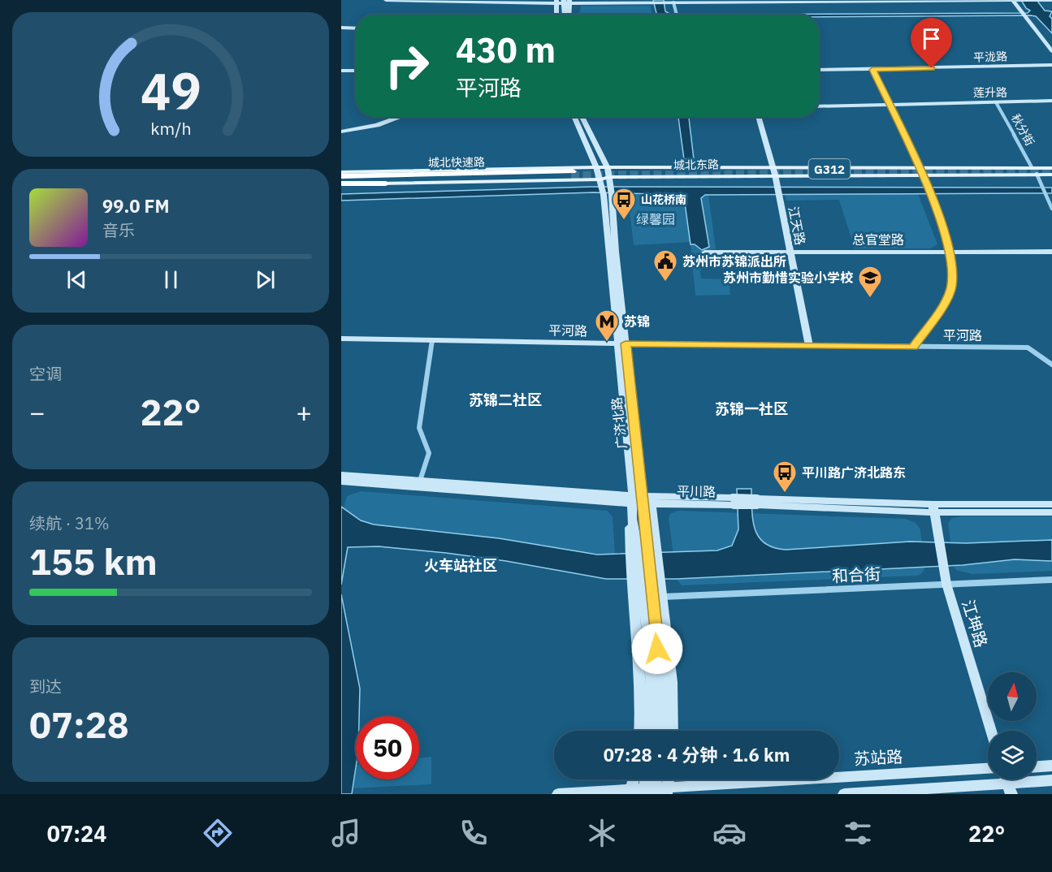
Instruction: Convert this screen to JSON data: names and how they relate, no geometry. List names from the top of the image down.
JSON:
{
  "streets": {
    "highway": ["城北快速路"],
    "main road": ["城北东路", "G312"],
    "street": [
      "平泷路",
      "莲升路",
      "秋分街",
      "江天路",
      "总官堂路",
      "平河路",
      "广济北路",
      "平川路",
      "和合街",
      "江坤路",
      "苏站路"
    ]
  },
  "crossings": [
    ["莲升路", "秋分街"],
    ["秋分街", "城北东路"],
    ["城北东路", "江天路"],
    ["城北东路", "广济北路"],
    ["江天路", "总官堂路"],
    ["江天路", "平河路"],
    ["平河路", "广济北路"],
    ["广济北路", "平川路"],
    ["平川路", "江坤路"],
    ["和合街", "江坤路"]
  ],
  "districts": ["苏锦二社区", "苏锦一社区", "火车站社区"],
  "parks": ["绿馨园"],
  "places": {
    "bus stop": ["山花桥南", "平川路广济北路东"],
    "public building": ["苏州市苏锦派出所"],
    "school or university": ["苏州市勤惜实验小学校"],
    "metro station": ["苏锦"]
  },
  "north": "top",
  "page": {
    "turn": ["430 m", "平河路"],
    "song": ["99.0 FM", "音乐"],
    "tile": [
      "空调",
      ["续航 · 31%", "155 km"],
      ["到达", "07:28"]
    ],
    "heat": ["−", "22°", "+"],
    "limit": "50",
    "trip": "07:28 · 4 分钟 · 1.6 km",
    "tabs": ["07:24", "22°"],
    "gauge": ["49", "km/h"]
  }
}
